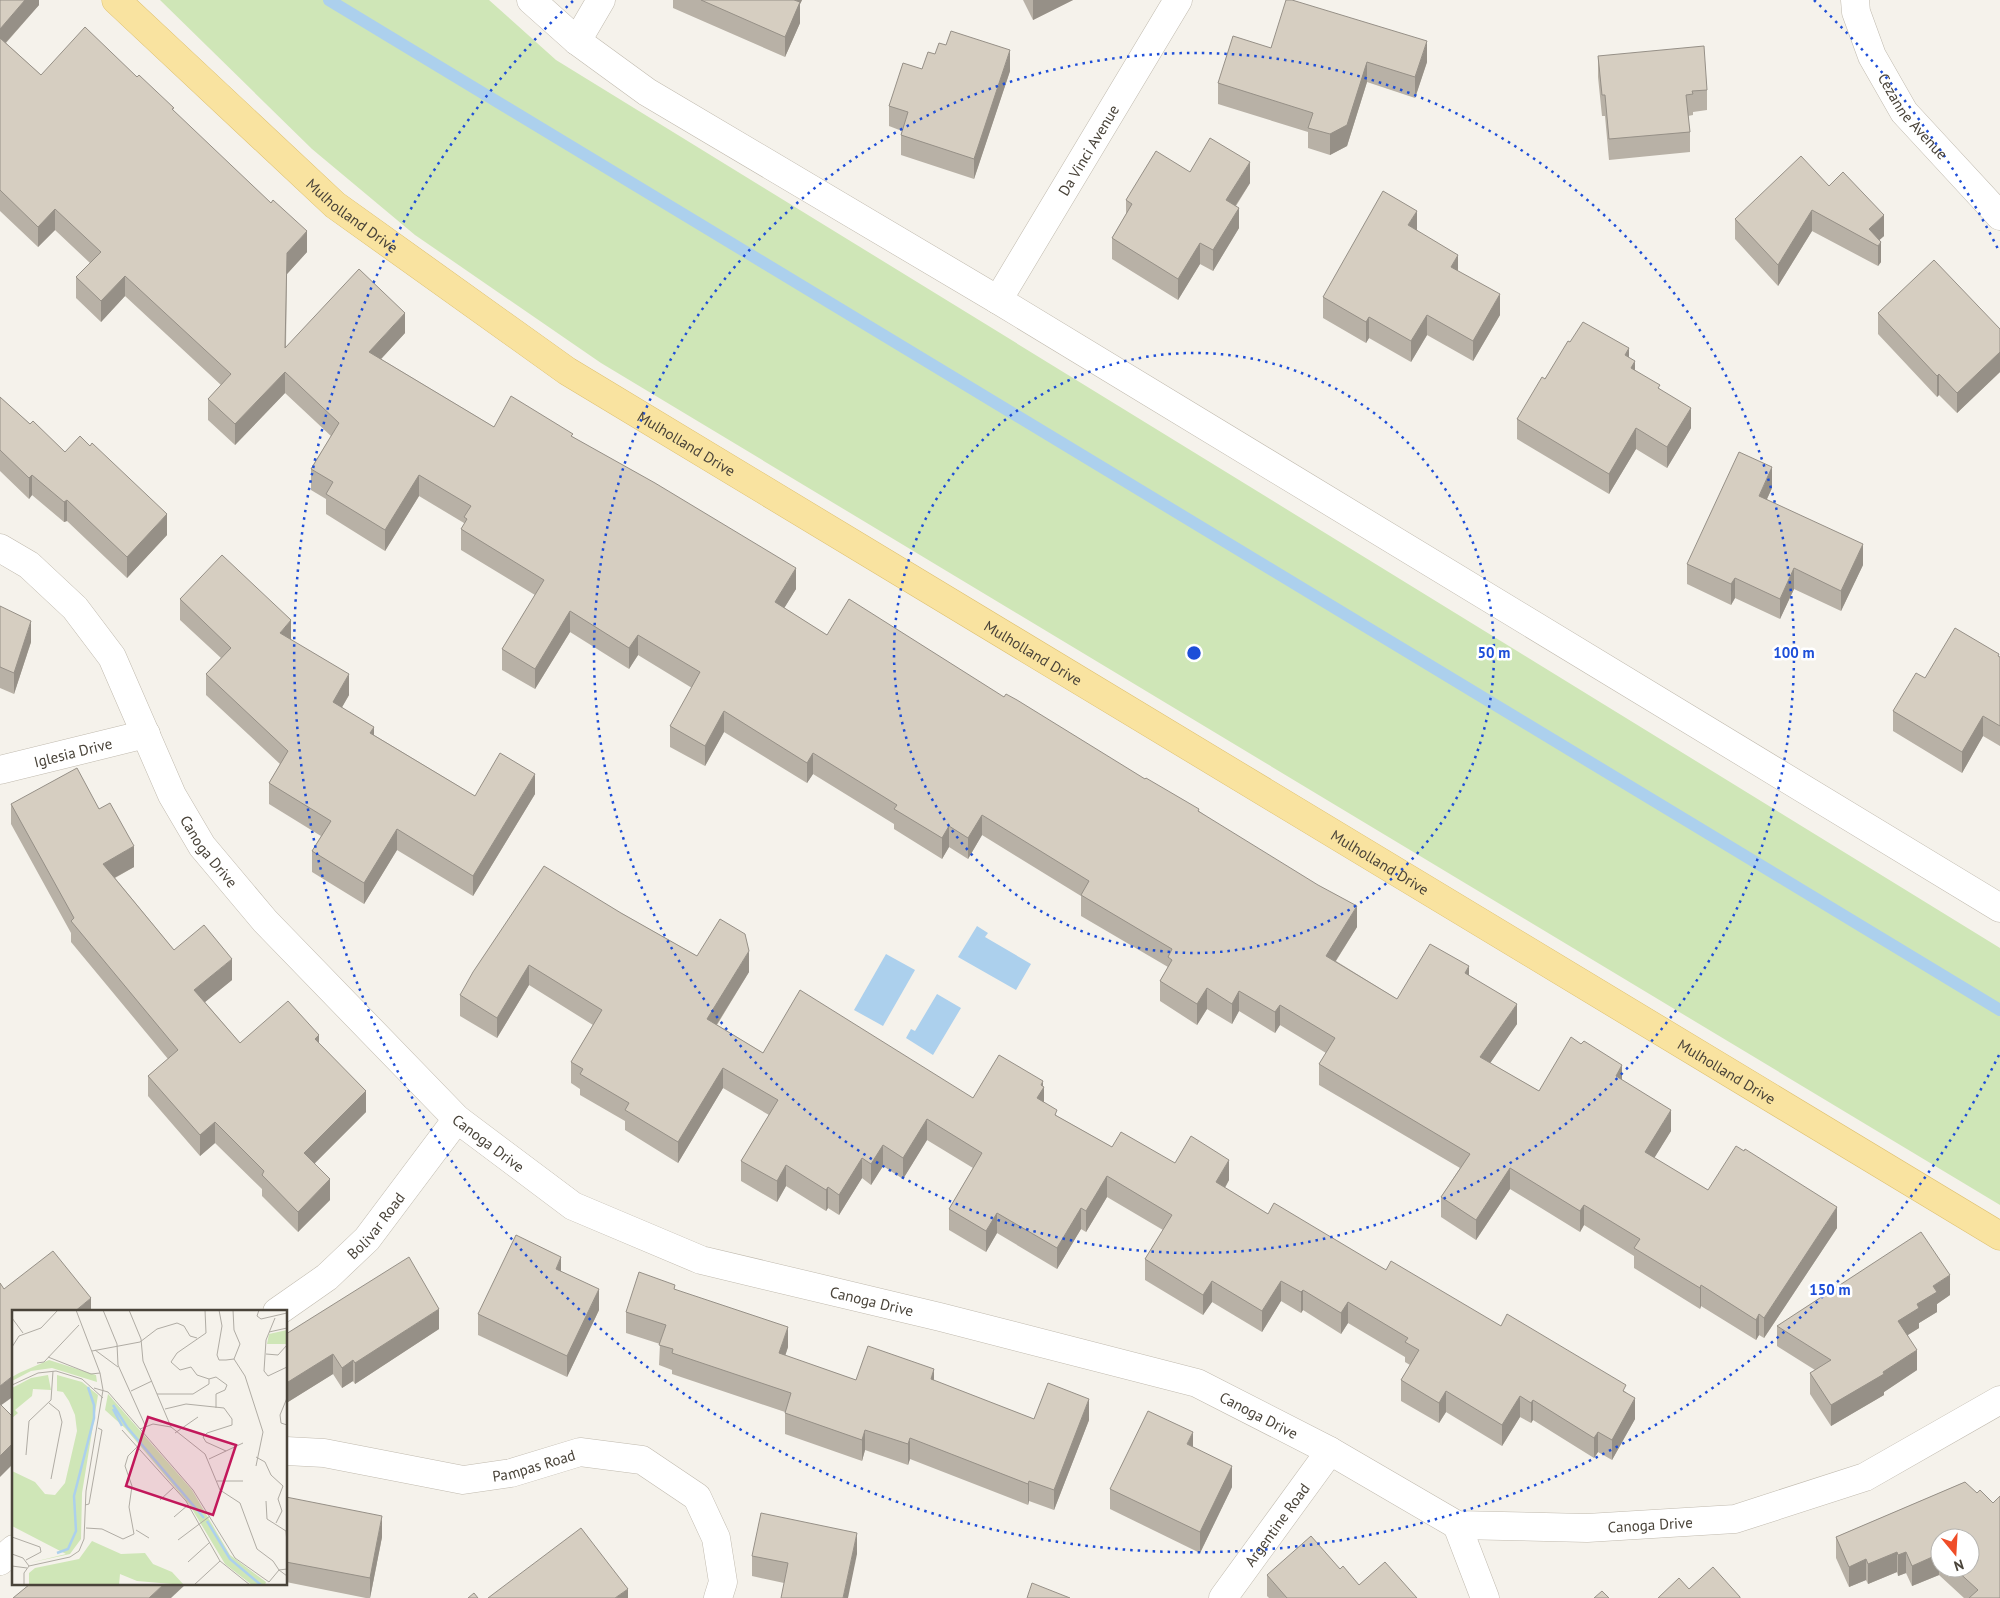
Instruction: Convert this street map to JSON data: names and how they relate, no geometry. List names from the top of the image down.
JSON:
{
  "streets": {
    "main road": ["Mulholland Drive"],
    "street": [
      "Cezanne Avenue",
      "Da Vinci Avenue",
      "Iglesia Drive",
      "Canoga Drive",
      "Bolivar Road",
      "Pampas Road",
      "Argentine Road"
    ]
  },
  "crossings": [
    ["Iglesia Drive", "Canoga Drive"],
    ["Canoga Drive", "Bolivar Road"],
    ["Canoga Drive", "Argentine Road"]
  ],
  "north": "bottom",
  "rings": ["50 m", "100 m", "150 m"]
}
